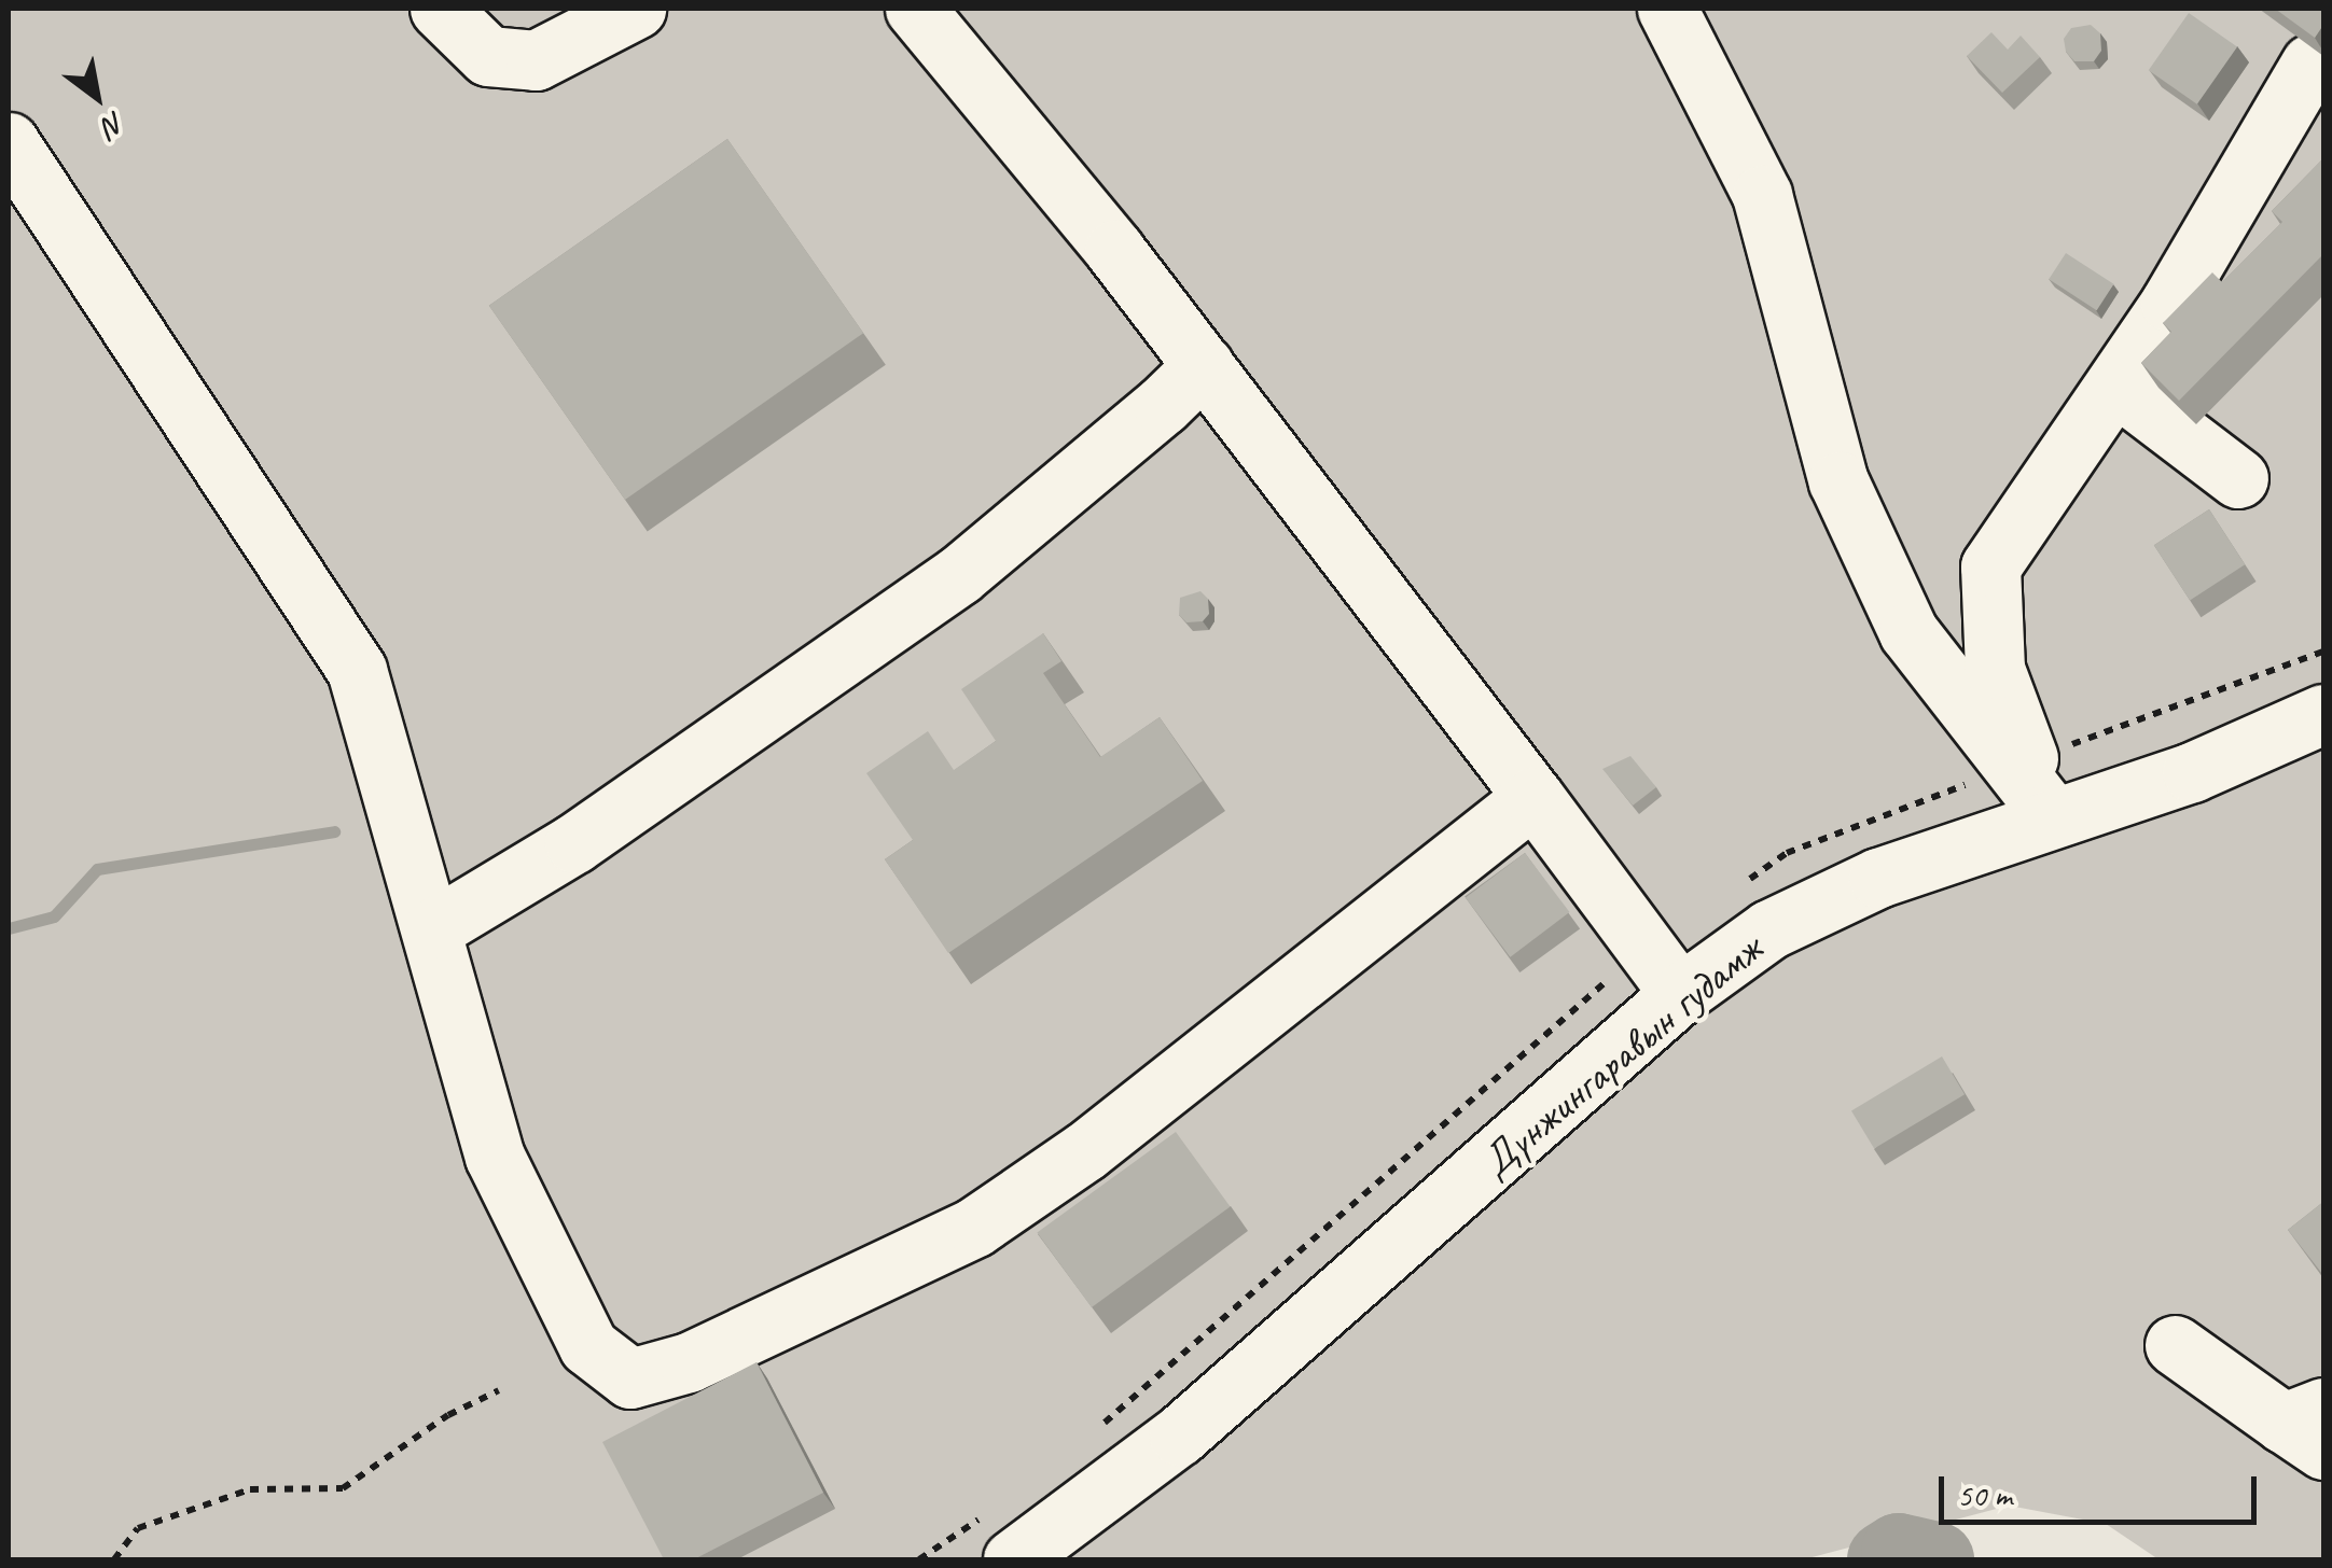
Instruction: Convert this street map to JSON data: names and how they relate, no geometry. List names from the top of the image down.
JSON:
{
  "streets": {
    "street": ["Дүнжингаравын гудамж"]
  },
  "scale_bar": "50 m",
  "north": "bottom right"
}
